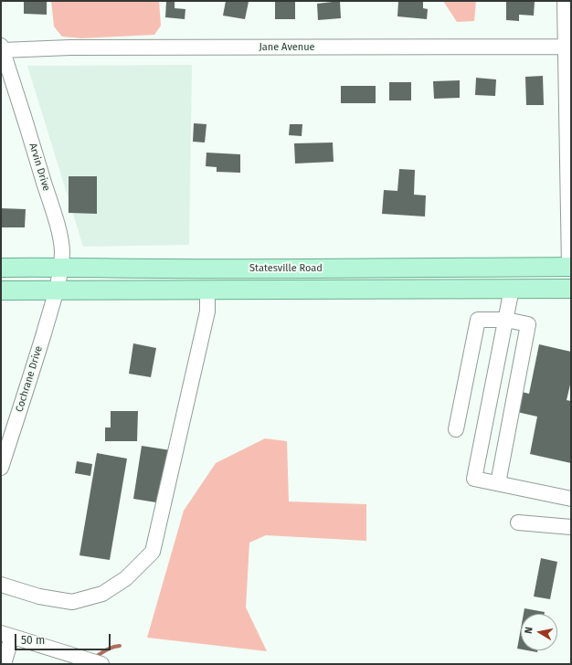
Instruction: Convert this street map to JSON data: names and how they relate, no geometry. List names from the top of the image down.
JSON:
{
  "streets": {
    "main road": ["Statesville Road"],
    "street": ["Jane Avenue", "Arvin Drive", "Cochrane Drive"]
  },
  "crossings": [
    ["Jane Avenue", "Arvin Drive"],
    ["Arvin Drive", "Statesville Road"],
    ["Arvin Drive", "Cochrane Drive"]
  ],
  "scale_bar": "50 m",
  "north": "left"
}
